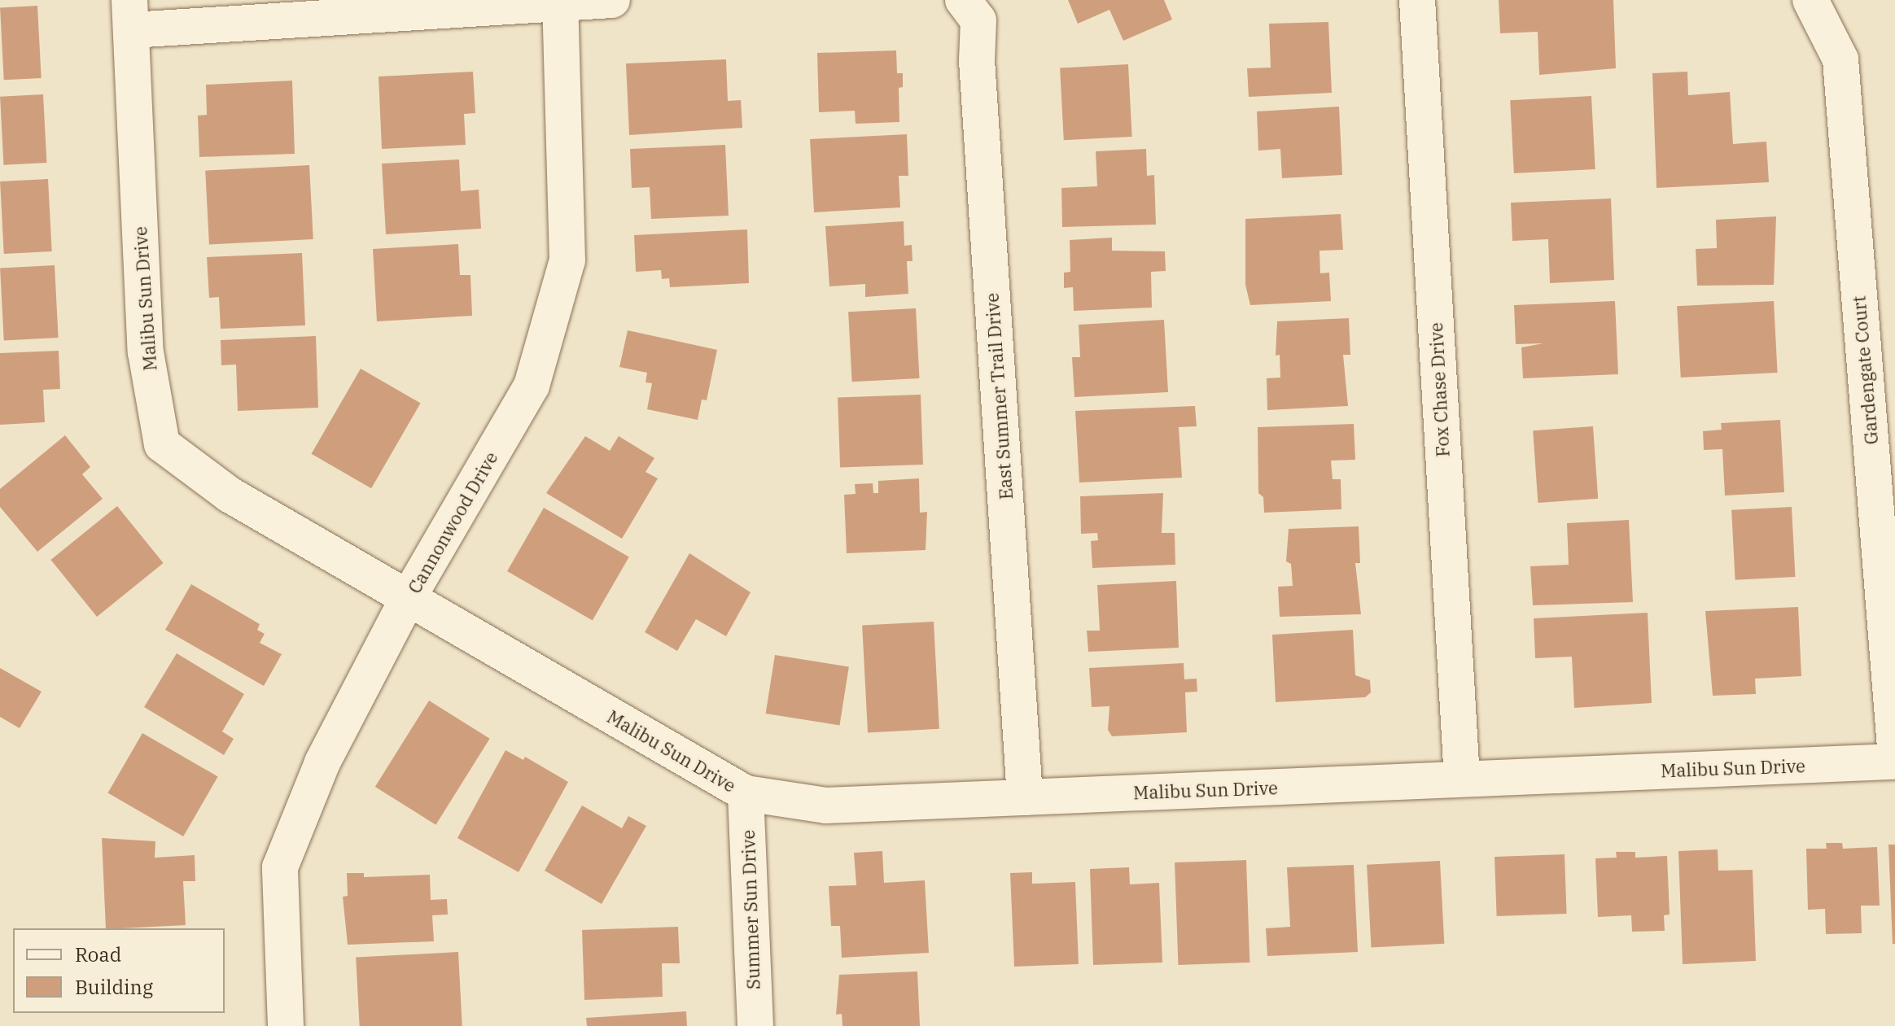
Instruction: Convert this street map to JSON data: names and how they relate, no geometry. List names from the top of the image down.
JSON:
{
  "streets": {
    "street": [
      "Malibu Sun Drive",
      "Gardengate Court",
      "Fox Chase Drive",
      "East Summer Trail Drive",
      "Cannonwood Drive",
      "Summer Sun Drive"
    ]
  },
  "crossings": [
    ["Malibu Sun Drive", "Fox Chase Drive"],
    ["Malibu Sun Drive", "East Summer Trail Drive"],
    ["Malibu Sun Drive", "Cannonwood Drive"],
    ["Malibu Sun Drive", "Summer Sun Drive"]
  ],
  "legend": ["Road", "Building"]
}
